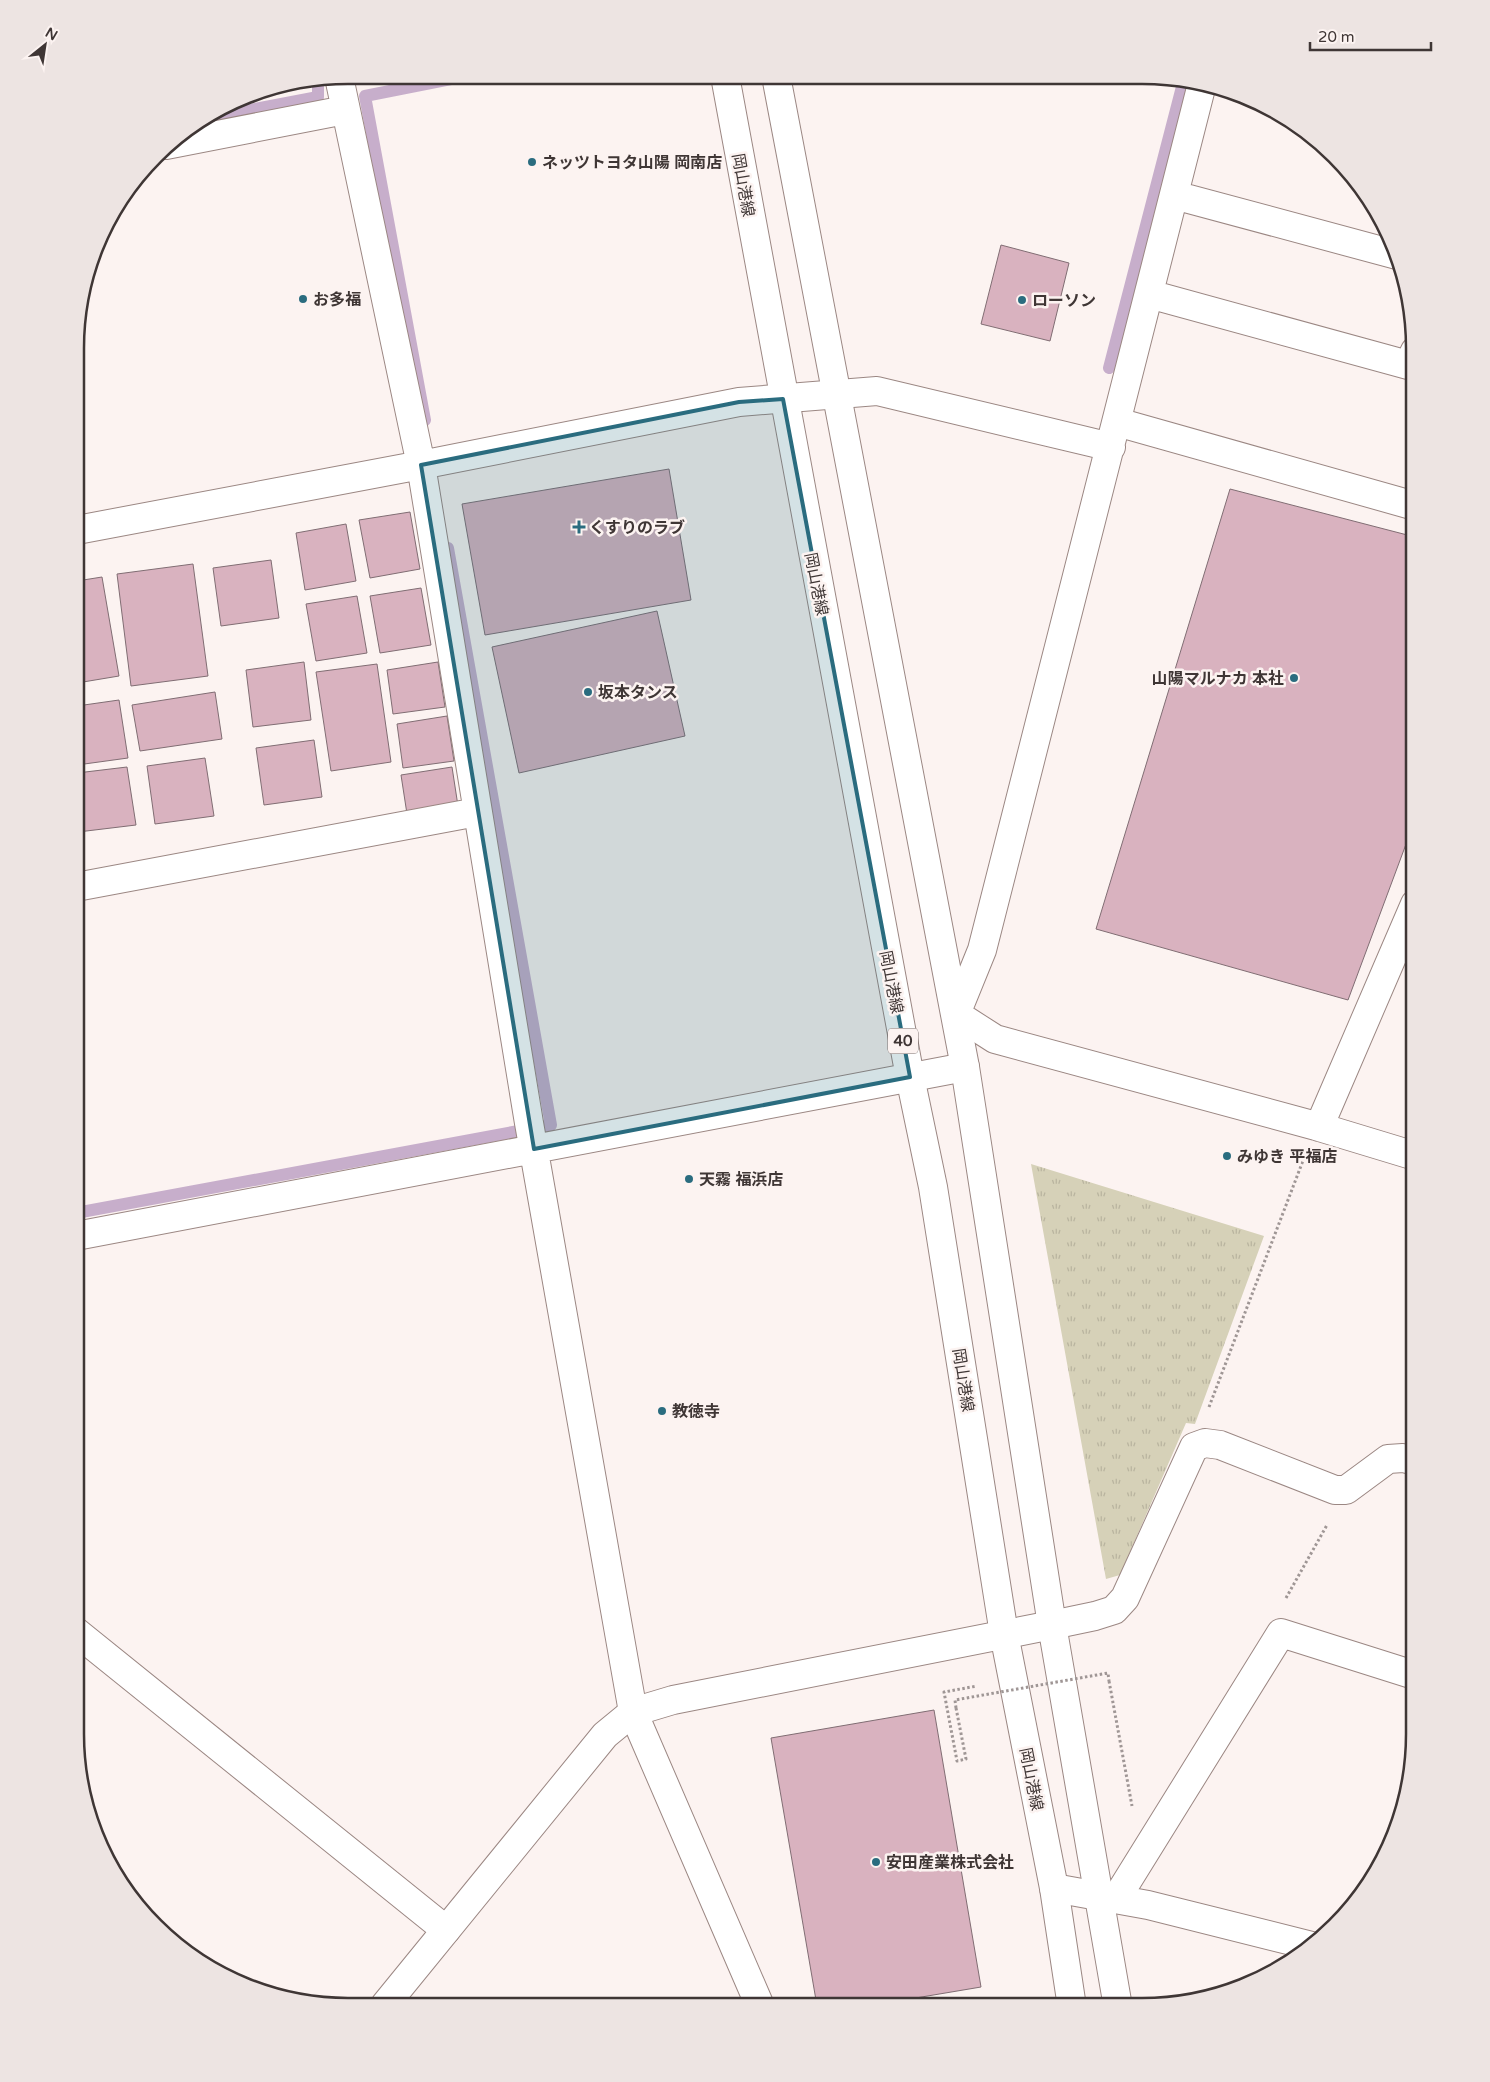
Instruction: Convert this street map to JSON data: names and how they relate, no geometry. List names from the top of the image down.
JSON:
{
  "streets": {
    "street": ["岡山港線", "40"]
  },
  "places": {
    "other": [
      "ネッツトヨタ山陽 岡南店",
      "お多福",
      "ローソン",
      "山陽マルナカ 本社",
      "坂本タンス",
      "みゆき 平福店",
      "天霧 福浜店",
      "教徳寺",
      "安田産業株式会社"
    ],
    "health": ["くすりのラブ"]
  },
  "scale_bar": "20 m",
  "north": "top right"
}
